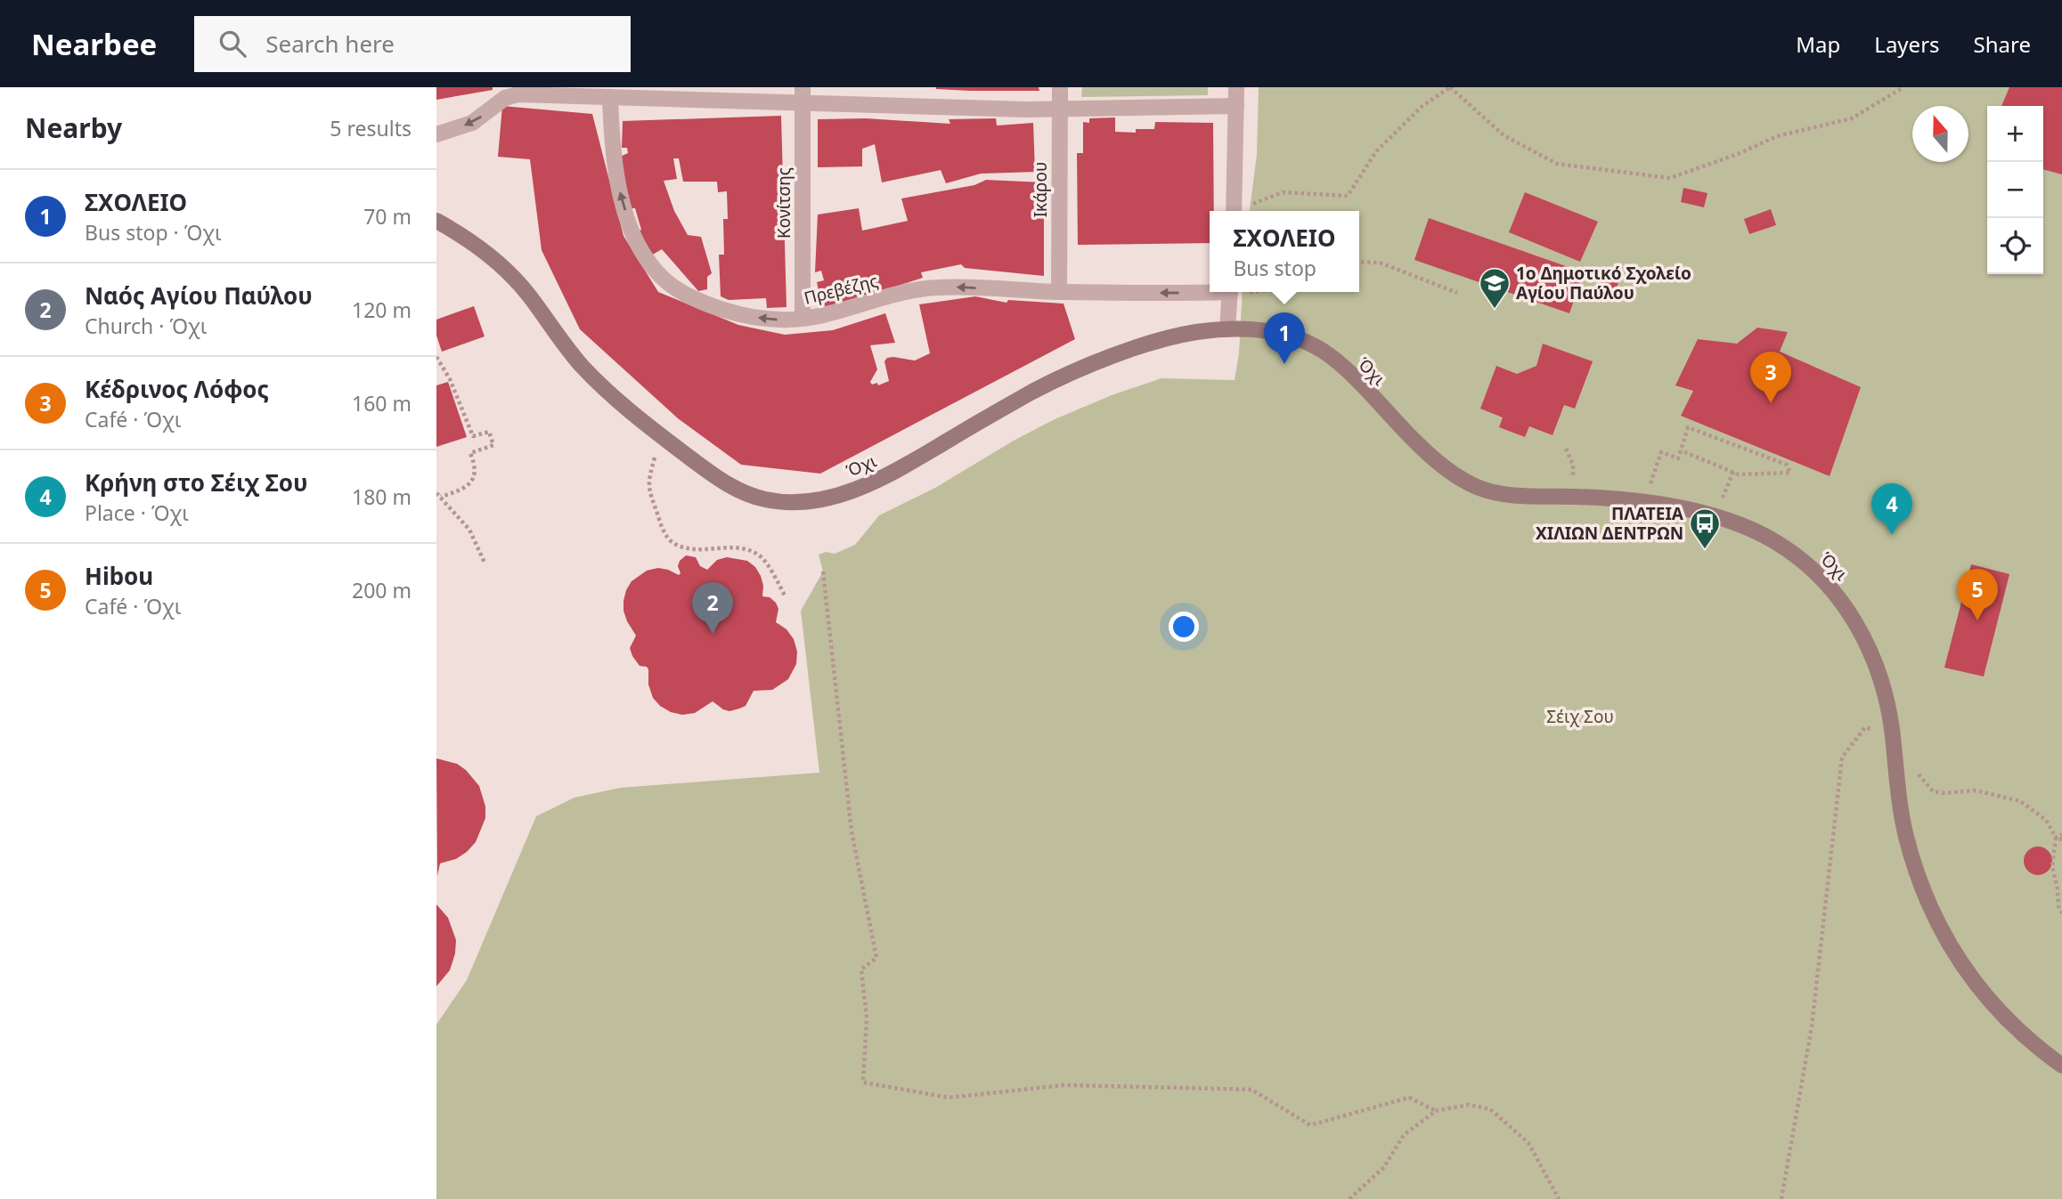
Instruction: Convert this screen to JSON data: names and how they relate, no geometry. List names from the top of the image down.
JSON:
{
  "streets": {
    "main road": ["Όχι"],
    "street": ["Ικάρου", "Κονίτσης", "Πρεβέζης"]
  },
  "crossings": [
    ["Ικάρου", "Πρεβέζης"],
    ["Κονίτσης", "Πρεβέζης"]
  ],
  "one_way": ["Πρεβέζης"],
  "parks": ["Σέιχ Σου"],
  "places": {
    "school or university": ["1ο Δημοτικό Σχολείο Αγίου Παύλου"],
    "bus stop": ["ΠΛΑΤΕΙΑ ΧΙΛΙΩΝ ΔΕΝΤΡΩΝ"]
  },
  "north": "top",
  "page": {
    "header": "Nearbee",
    "search": "Search here",
    "nav": ["Map", "Layers", "Share"],
    "heading": ["Nearby", "5 results"],
    "map_buttons": ["+", "−"],
    "list": [
      {
        "mark": "1",
        "name": "ΣΧΟΛΕΙΟ",
        "note": "Bus stop · Όχι",
        "value": "70 m"
      },
      {
        "mark": "2",
        "name": "Ναός Αγίου Παύλου",
        "note": "Church · Όχι",
        "value": "120 m"
      },
      {
        "mark": "3",
        "name": "Κέδρινος Λόφος",
        "note": "Café · Όχι",
        "value": "160 m"
      },
      {
        "mark": "4",
        "name": "Kρήνη στο Σέιχ Σου",
        "note": "Place · Όχι",
        "value": "180 m"
      },
      {
        "mark": "5",
        "name": "Hibou",
        "note": "Café · Όχι",
        "value": "200 m"
      }
    ],
    "popup": ["ΣΧΟΛΕΙΟ", "Bus stop"],
    "pins": [
      "1",
      "3",
      "4",
      "5",
      "2"
    ]
  }
}
